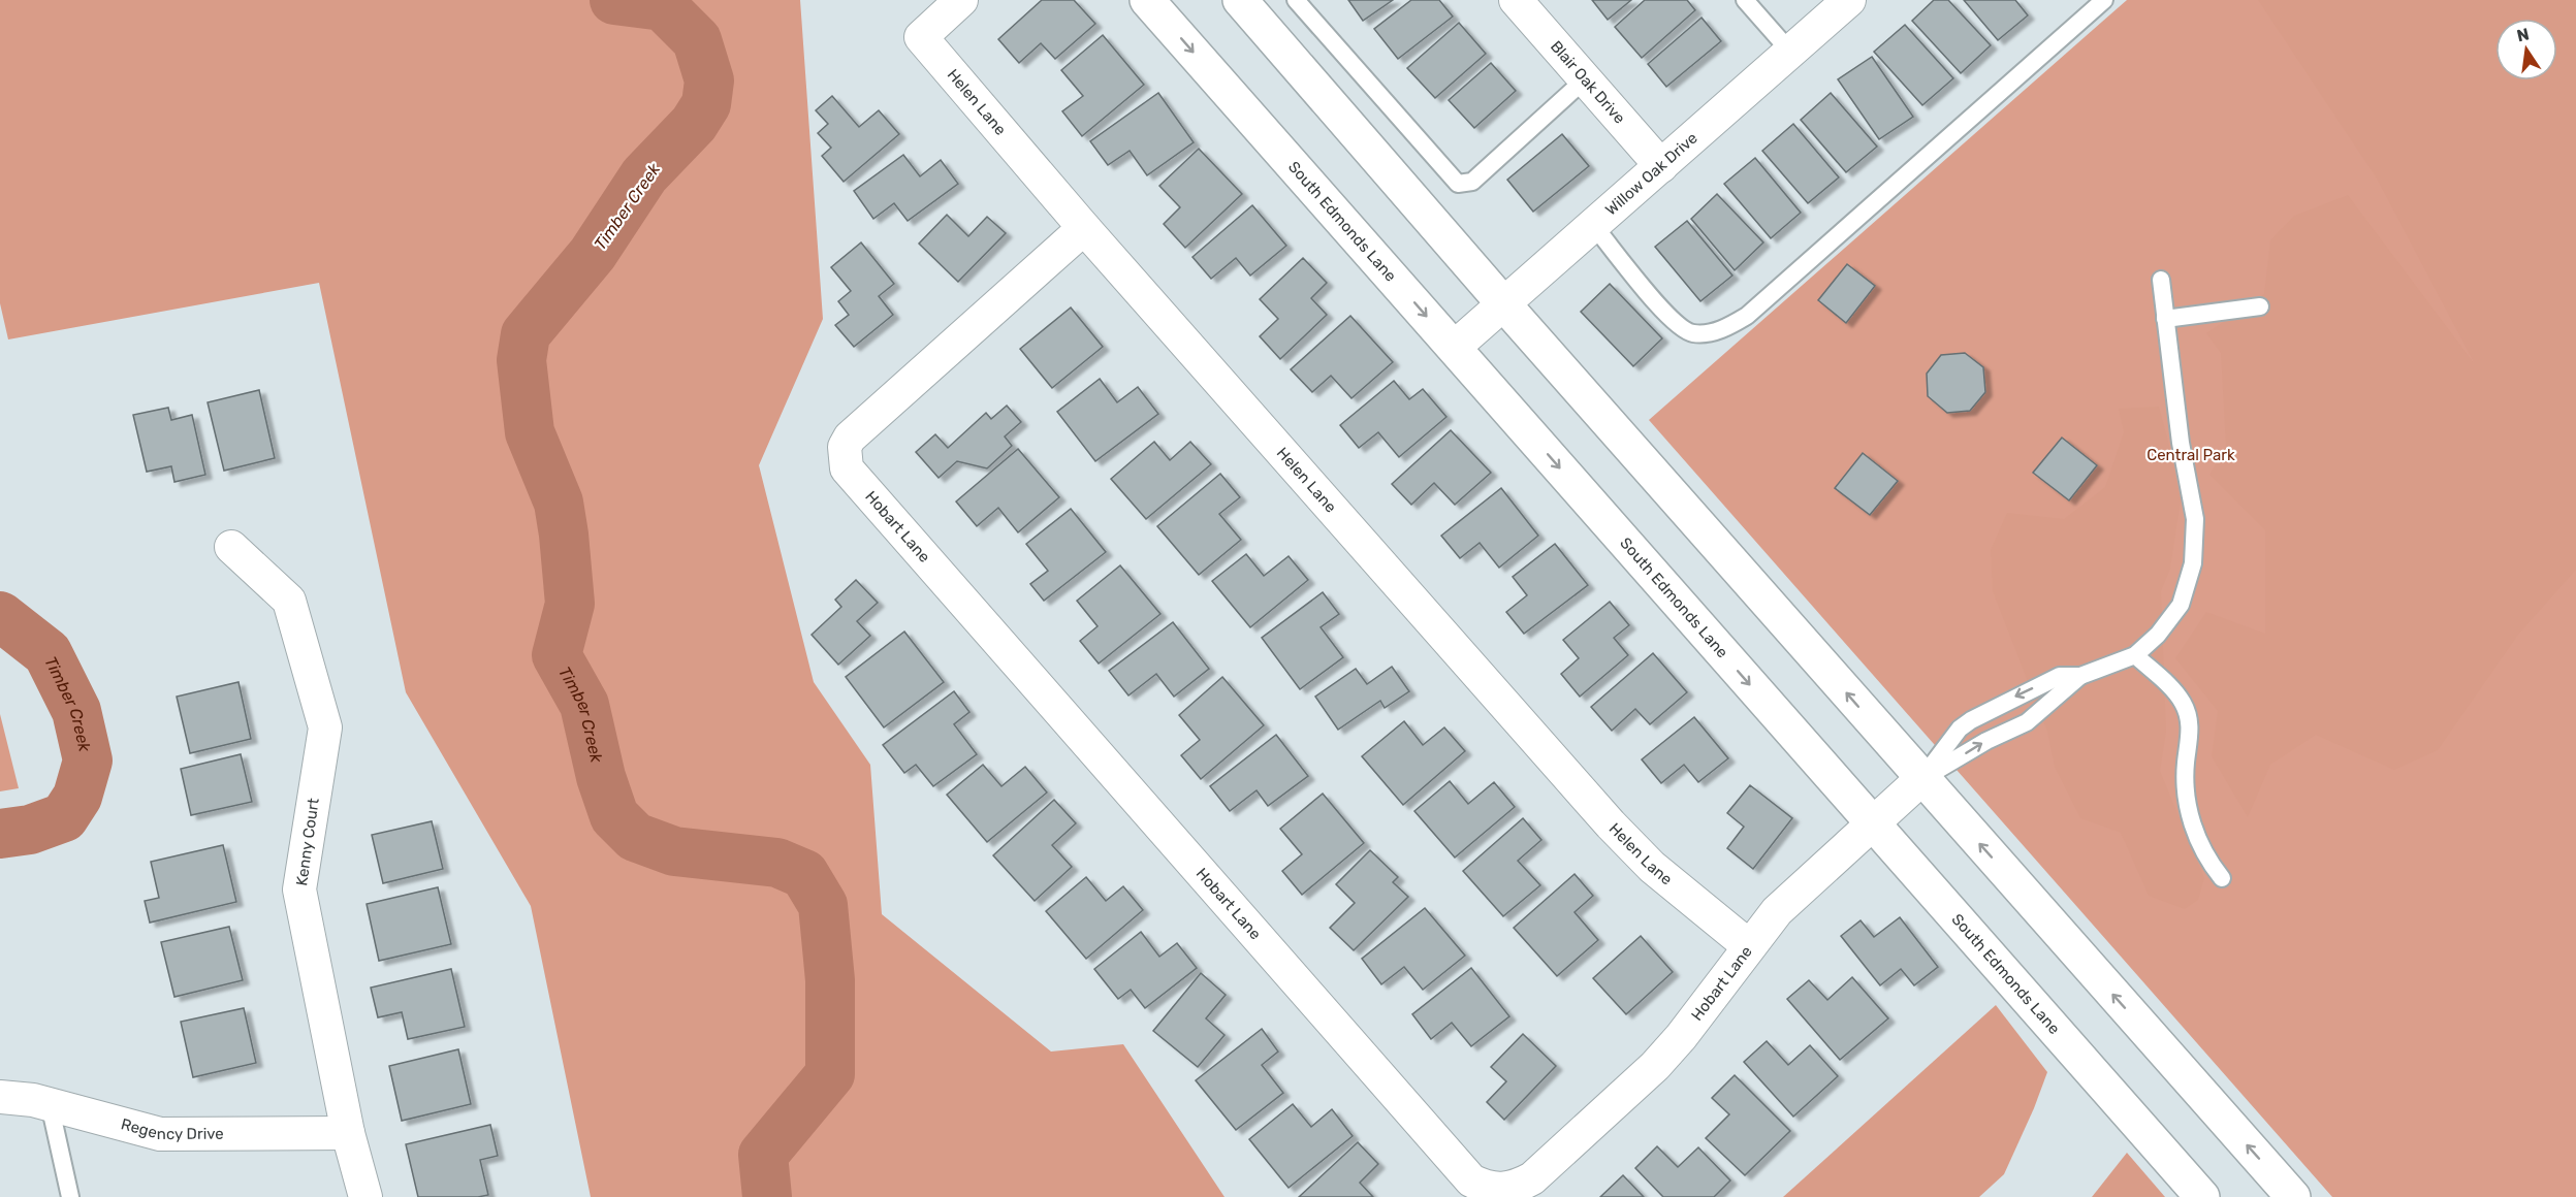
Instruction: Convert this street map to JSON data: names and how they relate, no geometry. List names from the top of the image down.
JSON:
{
  "streets": {
    "main road": ["South Edmonds Lane"],
    "street": [
      "Blair Oak Drive",
      "Helen Lane",
      "Willow Oak Drive",
      "Hobart Lane",
      "Kenny Court",
      "Regency Drive"
    ]
  },
  "crossings": [
    ["Blair Oak Drive", "Willow Oak Drive"],
    ["Helen Lane", "Hobart Lane"],
    ["Willow Oak Drive", "South Edmonds Lane"],
    ["South Edmonds Lane", "Hobart Lane"],
    ["Kenny Court", "Regency Drive"]
  ],
  "water": ["Timber Creek"],
  "parks": ["Central Park"],
  "north": "top"
}
